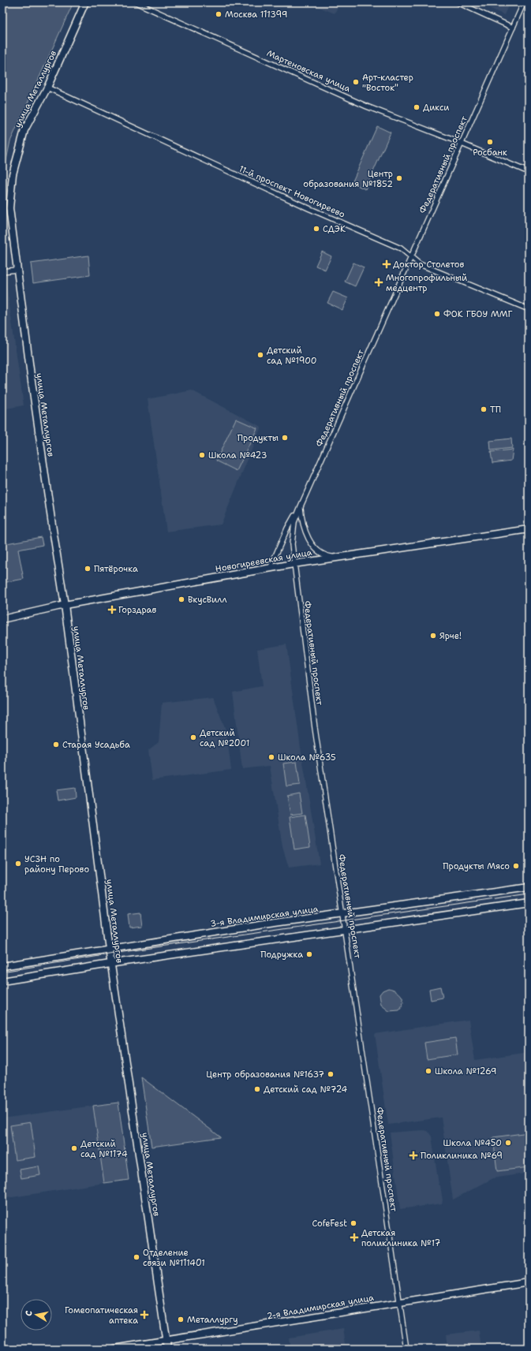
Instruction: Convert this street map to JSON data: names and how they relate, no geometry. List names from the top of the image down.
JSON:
{
  "streets": {
    "street": [
      "Мартеновская улица",
      "улица Металлургов",
      "Федеративный проспект",
      "11-й проспект Новогиреево",
      "Новогиреевская улица",
      "3-я Владимирская улица",
      "2-я Владимирская улица"
    ]
  },
  "crossings": [
    ["Мартеновская улица", "Федеративный проспект"],
    ["улица Металлургов", "11-й проспект Новогиреево"],
    ["улица Металлургов", "Новогиреевская улица"],
    ["улица Металлургов", "3-я Владимирская улица"],
    ["улица Металлургов", "2-я Владимирская улица"],
    ["Федеративный проспект", "11-й проспект Новогиреево"],
    ["Федеративный проспект", "Новогиреевская улица"],
    ["Федеративный проспект", "3-я Владимирская улица"],
    ["Федеративный проспект", "2-я Владимирская улица"]
  ],
  "places": {
    "other": [
      "Москва 111399",
      "Арт-кластер \"Восток\"",
      "Дикси",
      "Росбанк",
      "Центр образования №1852",
      "СДЭК",
      "ФОК ГБОУ ММГ",
      "Детский сад №1900",
      "ТП",
      "Продукты",
      "Школа №423",
      "Пятёрочка",
      "ВкусВилл",
      "Ярче!",
      "Детский сад №2001",
      "Старая Усадьба",
      "Школа №635",
      "УСЗН по району Перово",
      "Продукты Мясо",
      "Подружка",
      "Школа №1269",
      "Центр образования №1637",
      "Детский сад №724",
      "Школа №450",
      "Детский сад №1174",
      "CofeFest",
      "Отделение связи №111401",
      "Металлургу"
    ],
    "health": [
      "Доктор Столетов",
      "Многопрофильный медцентр",
      "Горздрав",
      "Поликлиника №69",
      "Детская поликлиника №17",
      "Гомеопатическая аптека"
    ]
  },
  "north": "left"
}
